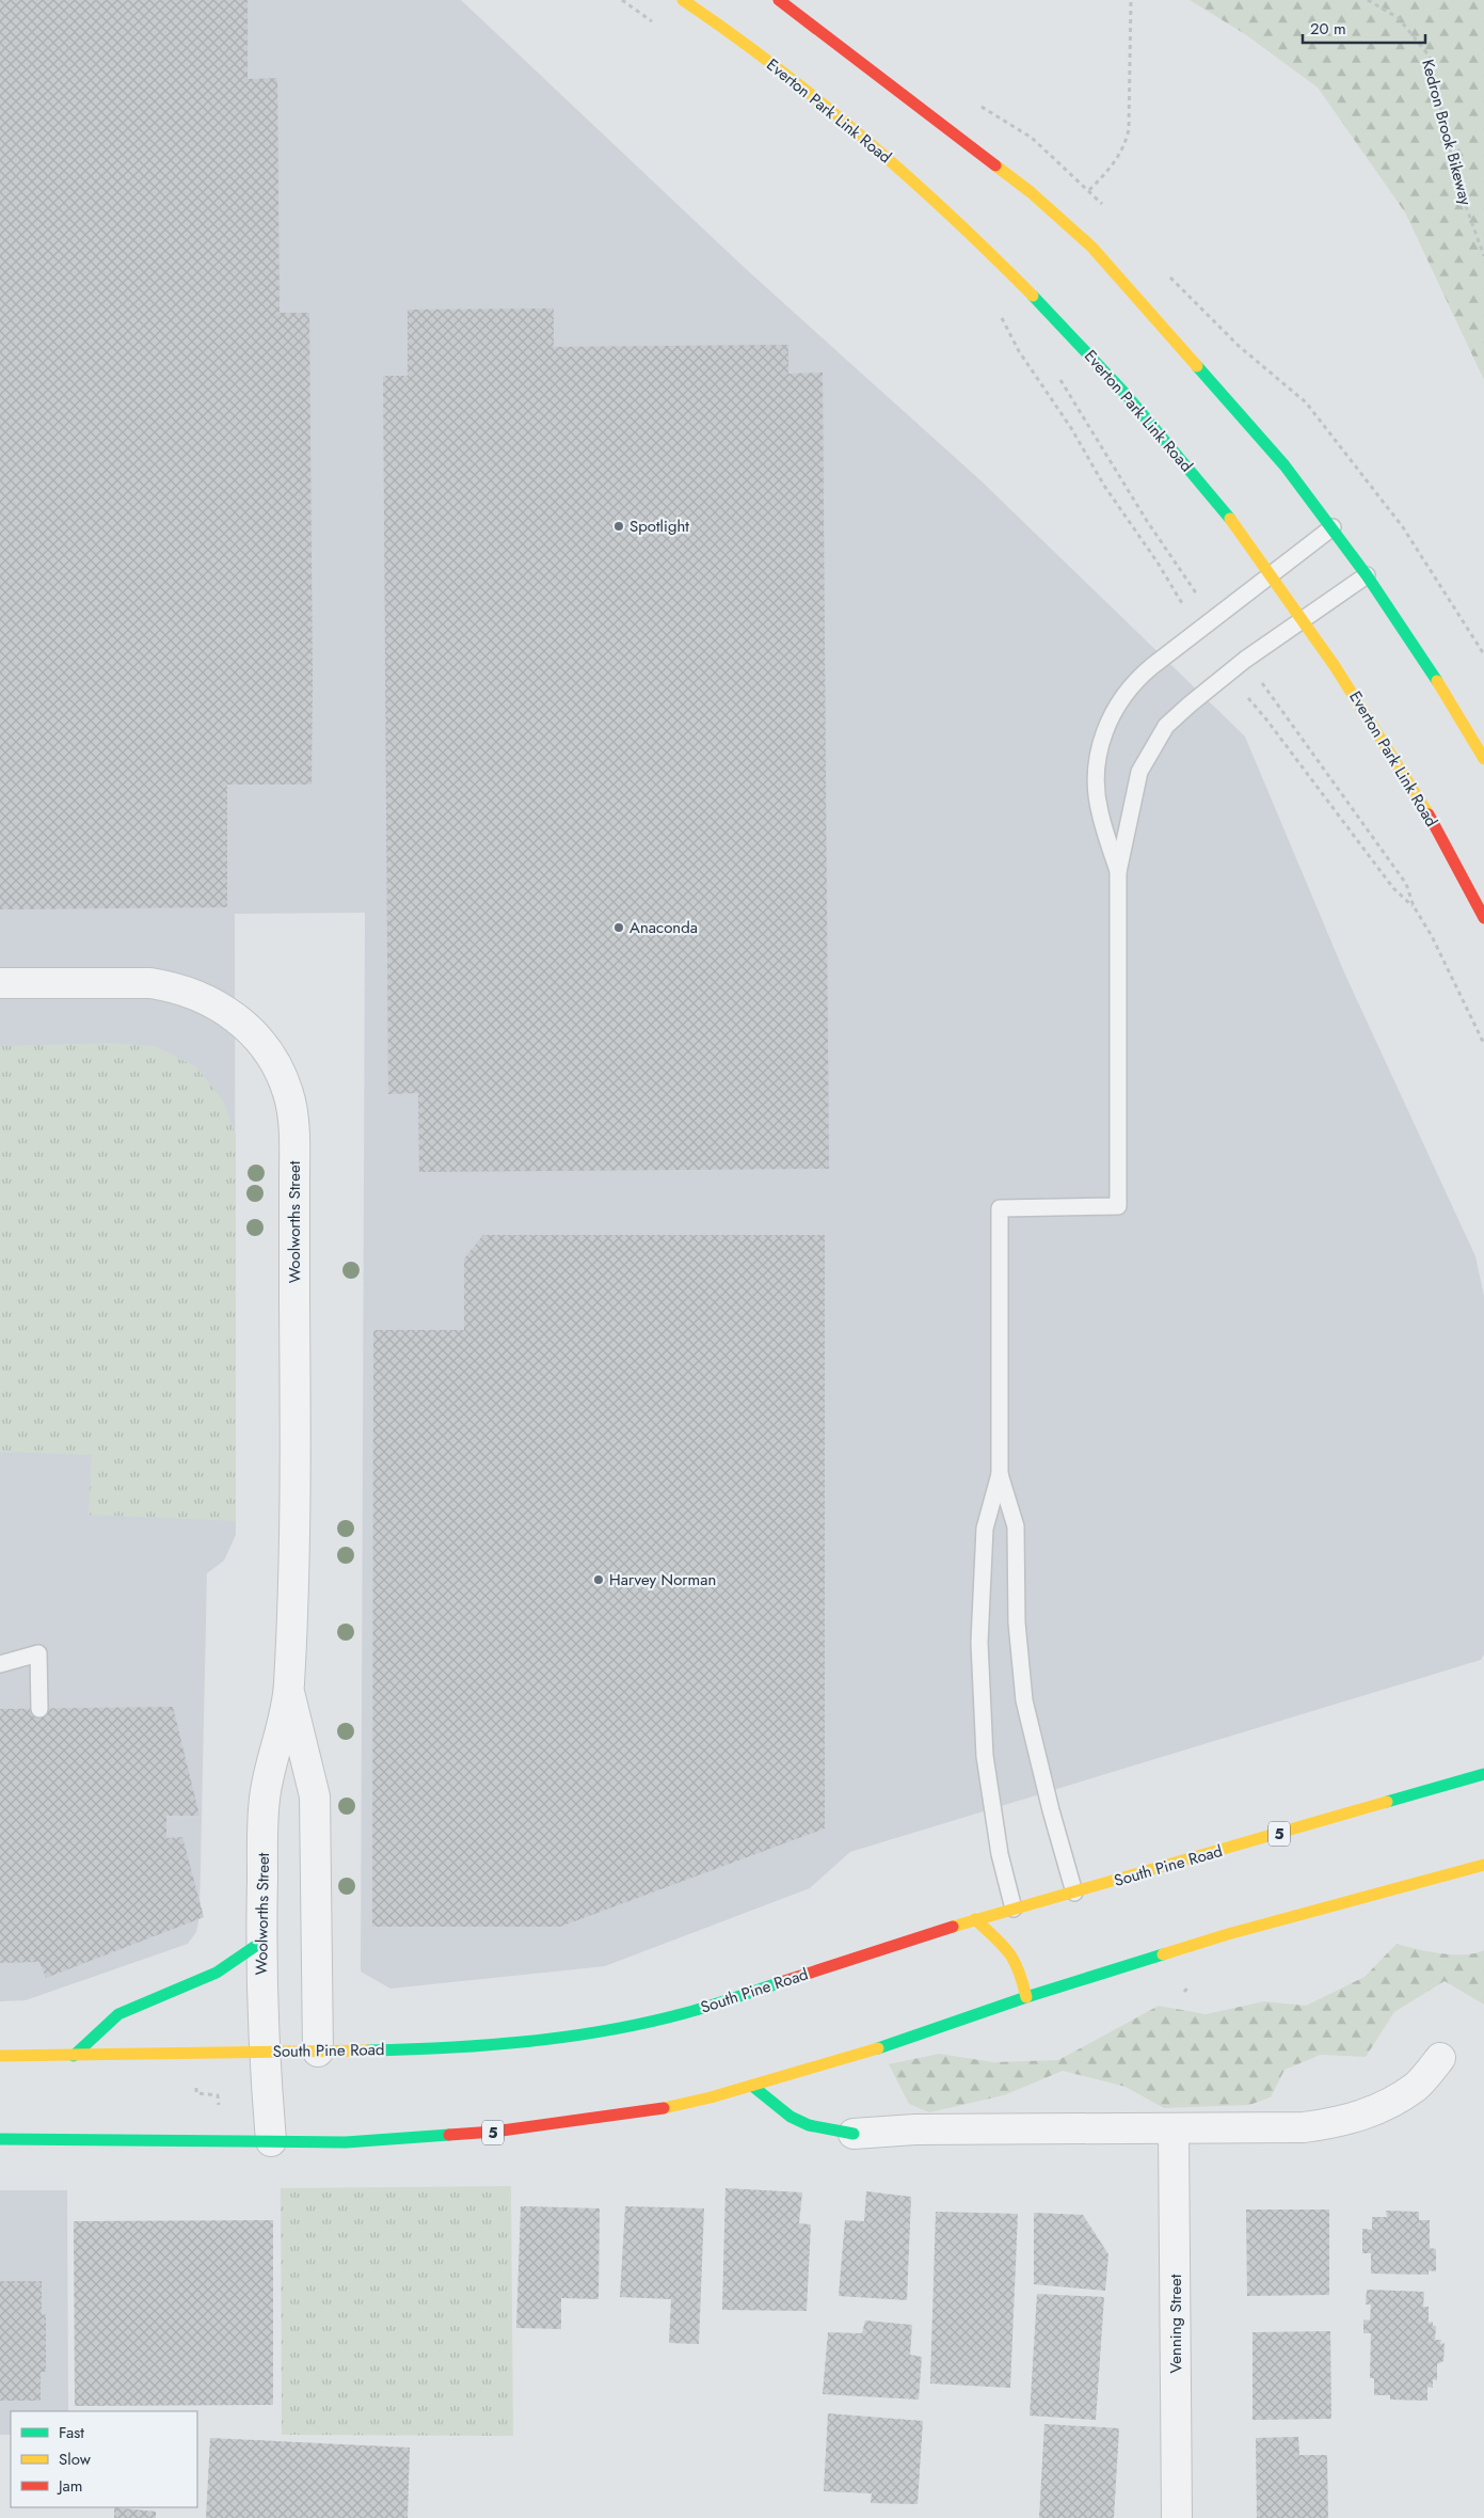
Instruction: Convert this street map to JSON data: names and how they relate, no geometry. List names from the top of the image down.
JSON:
{
  "streets": {
    "main road": ["Everton Park Link Road", "5", "South Pine Road"],
    "street": ["Woolworths Street", "Venning Street"],
    "path": ["Kedron Brook Bikeway"]
  },
  "crossings": [
    ["Woolworths Street", "5"],
    ["Woolworths Street", "South Pine Road"]
  ],
  "places": ["Spotlight", "Anaconda", "Harvey Norman"],
  "legend": ["Fast", "Slow", "Jam"],
  "scale_bar": "20 m"
}
